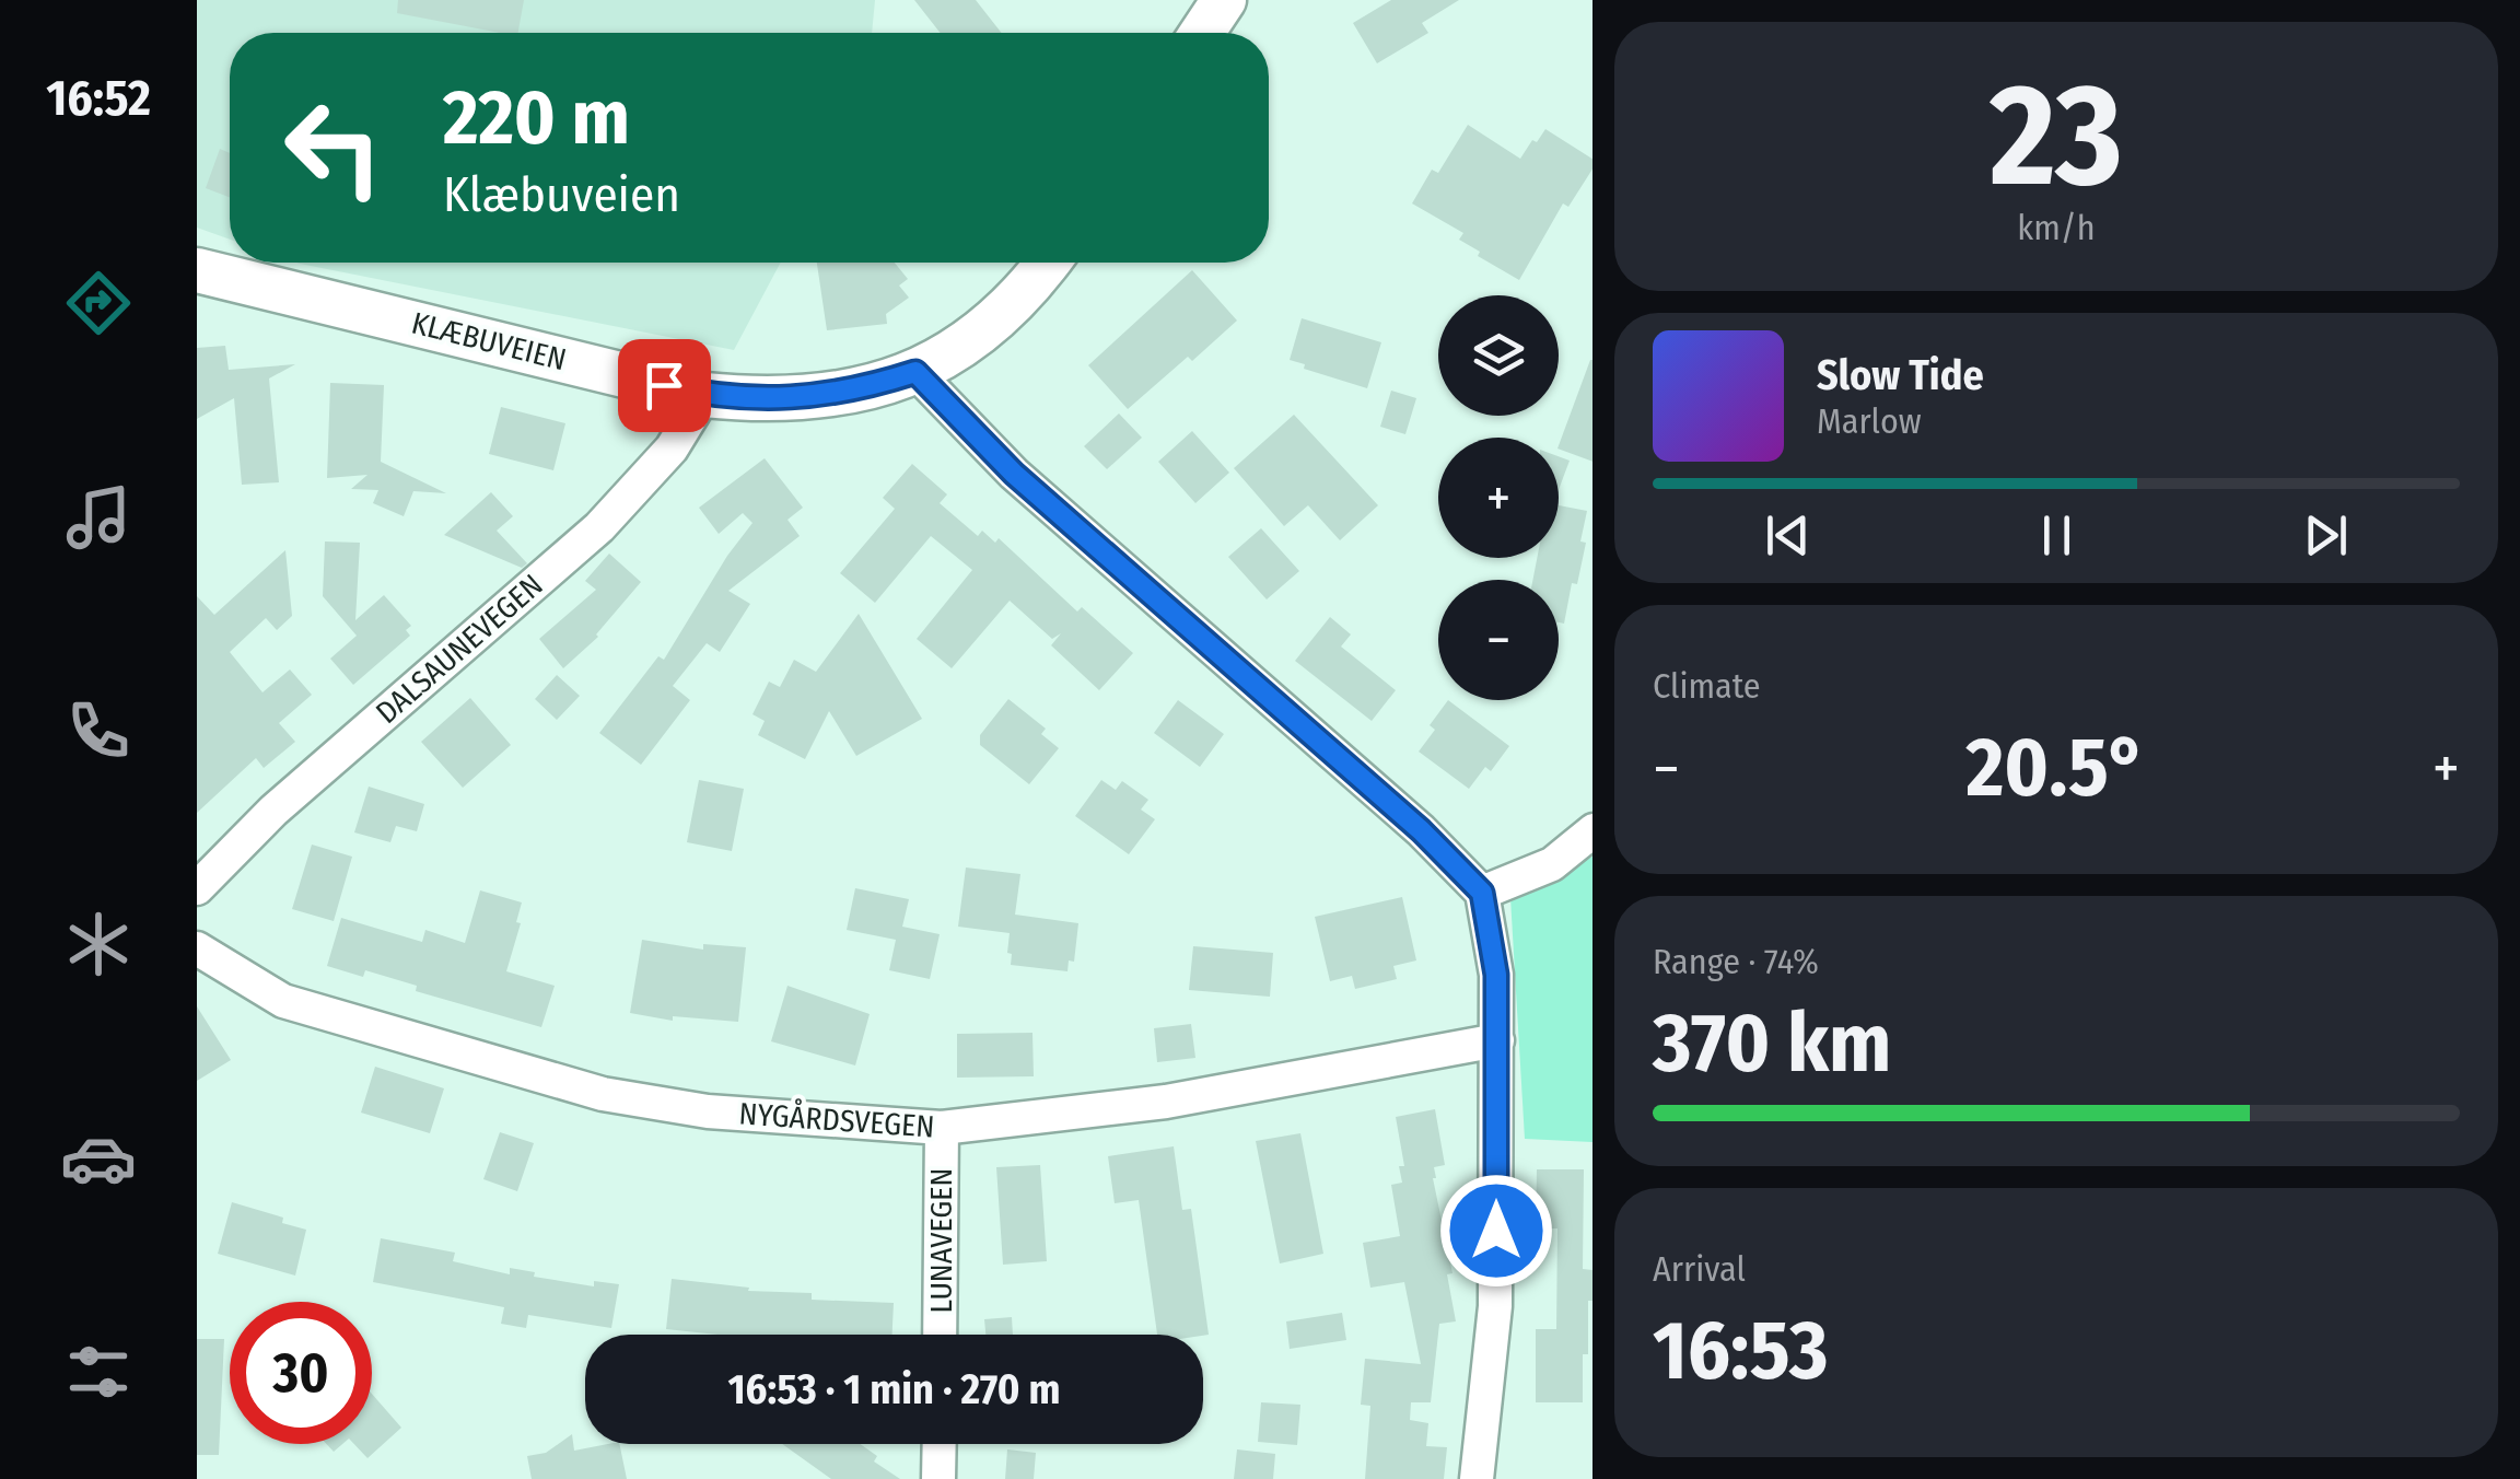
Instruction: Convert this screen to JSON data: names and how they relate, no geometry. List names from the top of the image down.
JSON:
{
  "streets": {
    "street": [
      "KLÆBUVEIEN",
      "DALSAUNEVEGEN",
      "NYGÅRDSVEGEN",
      "LUNAVEGEN"
    ]
  },
  "crossings": [
    ["KLÆBUVEIEN", "DALSAUNEVEGEN"],
    ["NYGÅRDSVEGEN", "LUNAVEGEN"]
  ],
  "page": {
    "tabs": "16:52",
    "tile": [
      ["23", "km/h"],
      "Climate",
      ["Range · 74%", "370 km"],
      ["Arrival", "16:53"]
    ],
    "turn": ["220 m", "Klæbuveien"],
    "map_buttons": ["+", "−"],
    "song": ["Slow Tide", "Marlow"],
    "heat": ["−", "20.5°", "+"],
    "limit": "30",
    "trip": "16:53 · 1 min · 270 m"
  }
}
